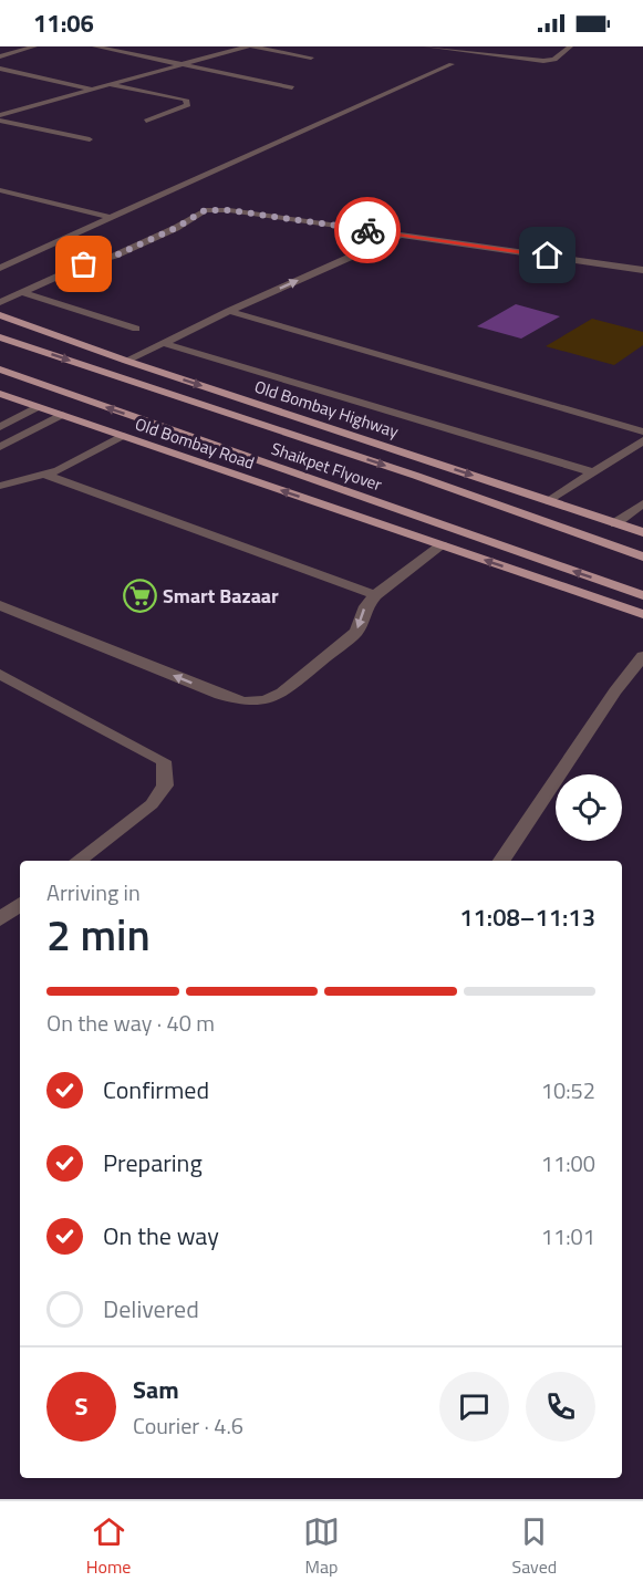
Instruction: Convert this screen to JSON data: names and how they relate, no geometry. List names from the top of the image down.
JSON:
{
  "streets": {
    "main road": ["Old Bombay Highway", "Old Bombay Road", "Shaikpet Flyover"]
  },
  "one_way": ["Old Bombay Highway", "Old Bombay Road"],
  "places": {
    "supermarket": ["Smart Bazaar"]
  },
  "page": {
    "status": "11:06",
    "heading": ["2 min", "Arriving in", "11:08–11:13"],
    "panel": ["Sam", "Courier · 4.6"],
    "bar": "On the way · 40 m",
    "list": [
      ["Confirmed", "10:52"],
      ["Preparing", "11:00"],
      ["On the way", "11:01"],
      "Delivered"
    ],
    "round": "S",
    "tabs": ["Home", "Map", "Saved"]
  }
}
